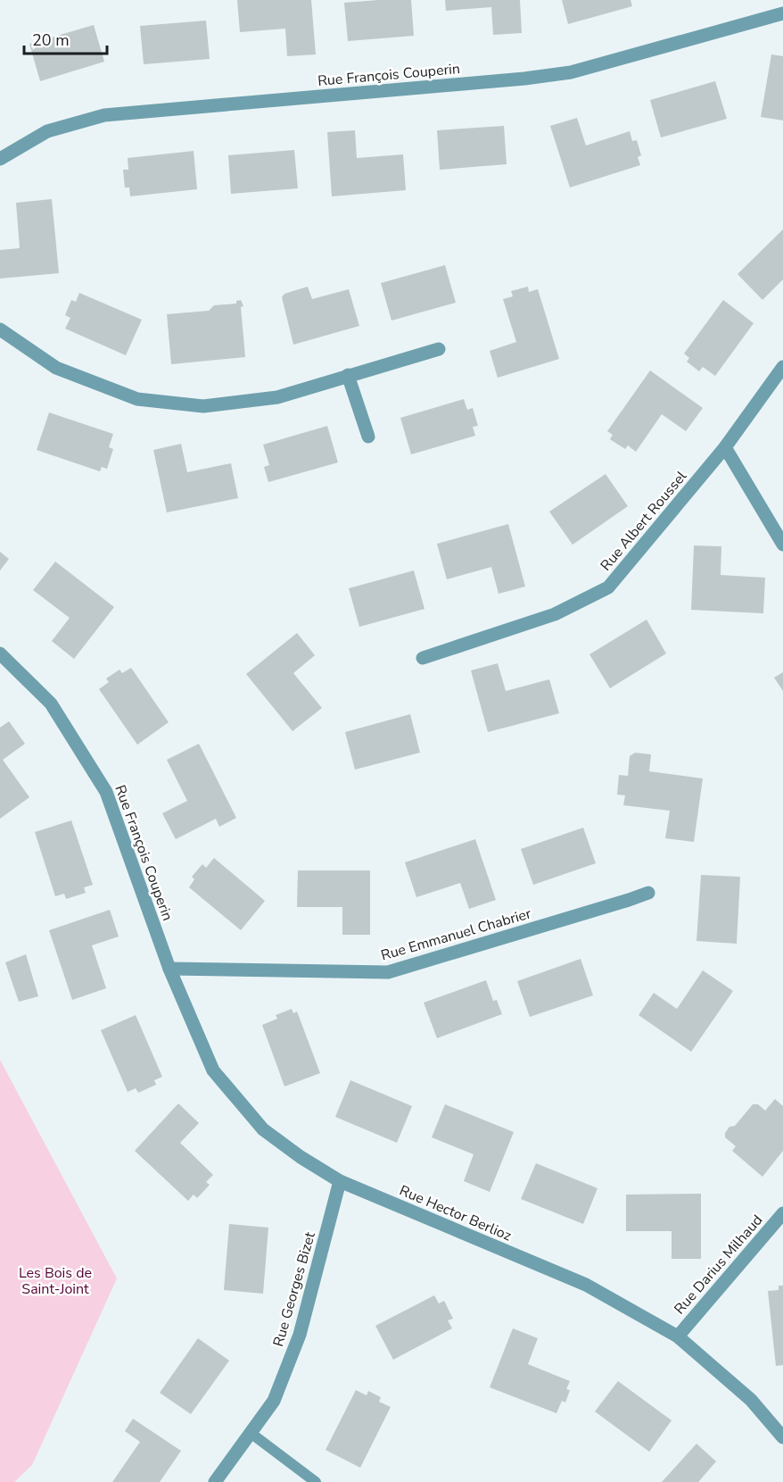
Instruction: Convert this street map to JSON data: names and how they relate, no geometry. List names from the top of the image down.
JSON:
{
  "streets": {
    "street": [
      "Rue François Couperin",
      "Rue Albert Roussel",
      "Rue Emmanuel Chabrier",
      "Rue Hector Berlioz",
      "Rue Darius Milhaud",
      "Rue Georges Bizet"
    ]
  },
  "crossings": [
    ["Rue François Couperin", "Rue Emmanuel Chabrier"],
    ["Rue François Couperin", "Rue Hector Berlioz"],
    ["Rue Emmanuel Chabrier", "Rue Hector Berlioz"],
    ["Rue Hector Berlioz", "Rue Darius Milhaud"],
    ["Rue Hector Berlioz", "Rue Georges Bizet"]
  ],
  "parks": ["Les Bois de Saint-Joint"],
  "scale_bar": "20 m"
}
